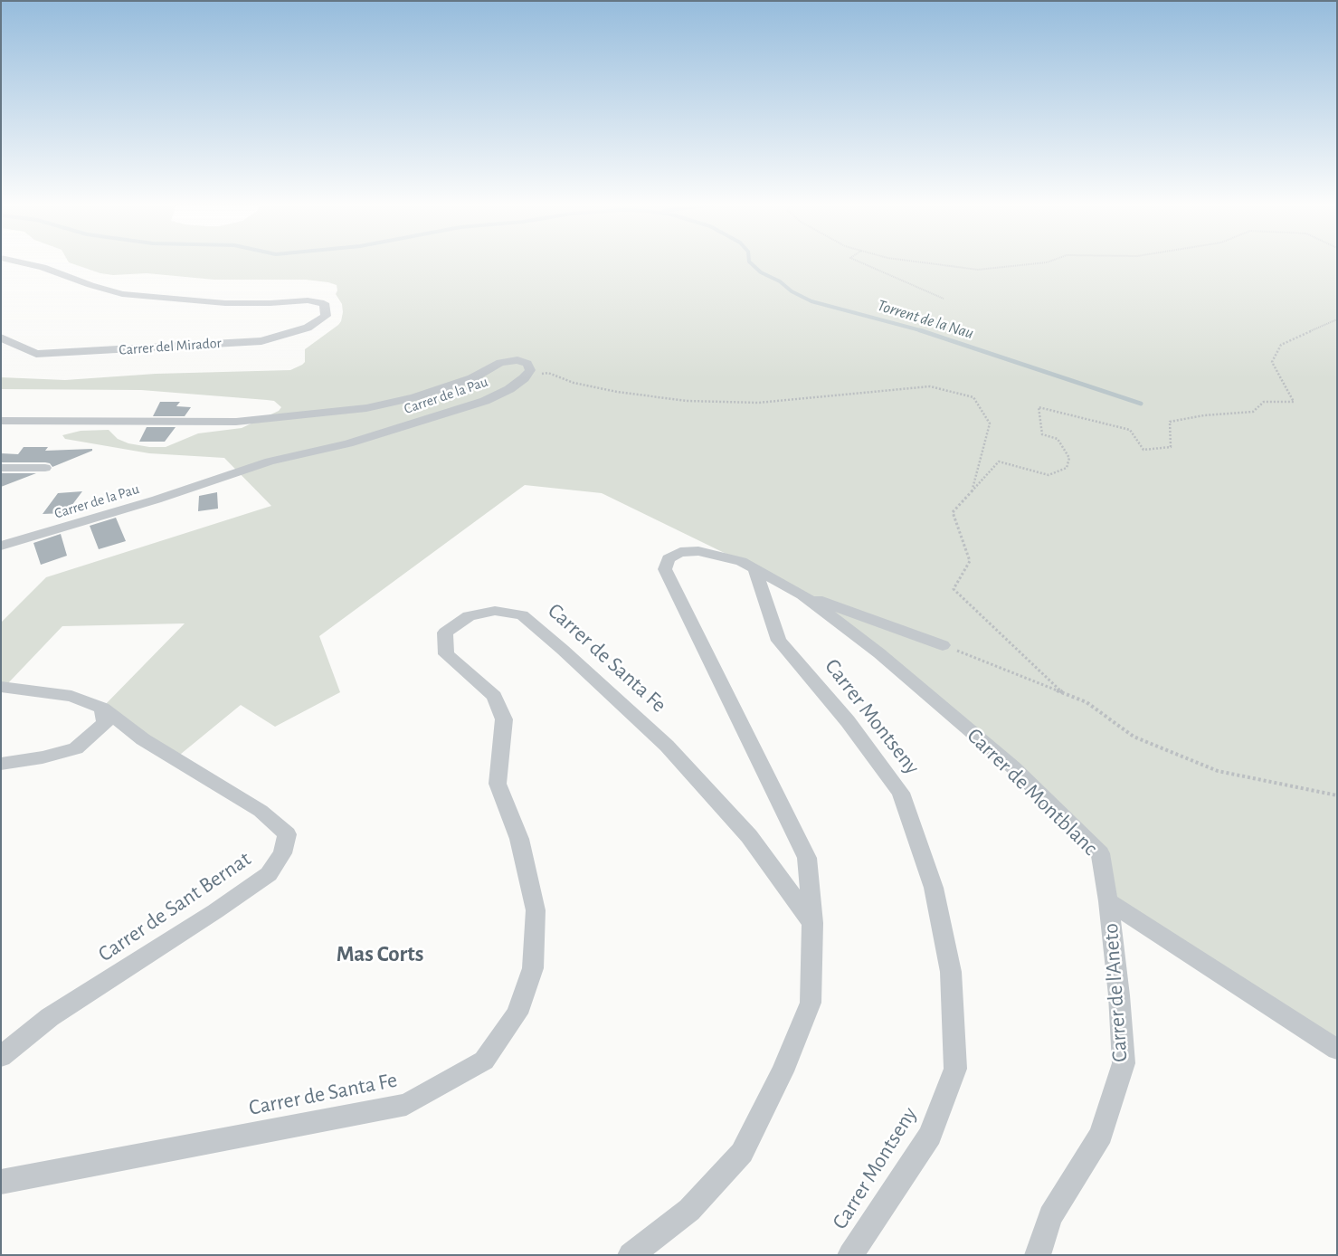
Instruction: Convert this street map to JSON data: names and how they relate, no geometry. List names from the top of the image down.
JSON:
{
  "streets": {
    "street": [
      "Carrer del Mirador",
      "Carrer de la Pau",
      "Carrer de Santa Fe",
      "Carrer Montseny",
      "Carrer de Montblanc",
      "Carrer de Sant Bernat",
      "Carrer de l'Aneto"
    ]
  },
  "crossings": [
    ["Carrer de Santa Fe", "Carrer de Montblanc"],
    ["Carrer Montseny", "Carrer de Montblanc"],
    ["Carrer de Montblanc", "Carrer de l'Aneto"]
  ],
  "districts": ["Mas Corts"],
  "water": ["Torrent de la Nau"]
}
